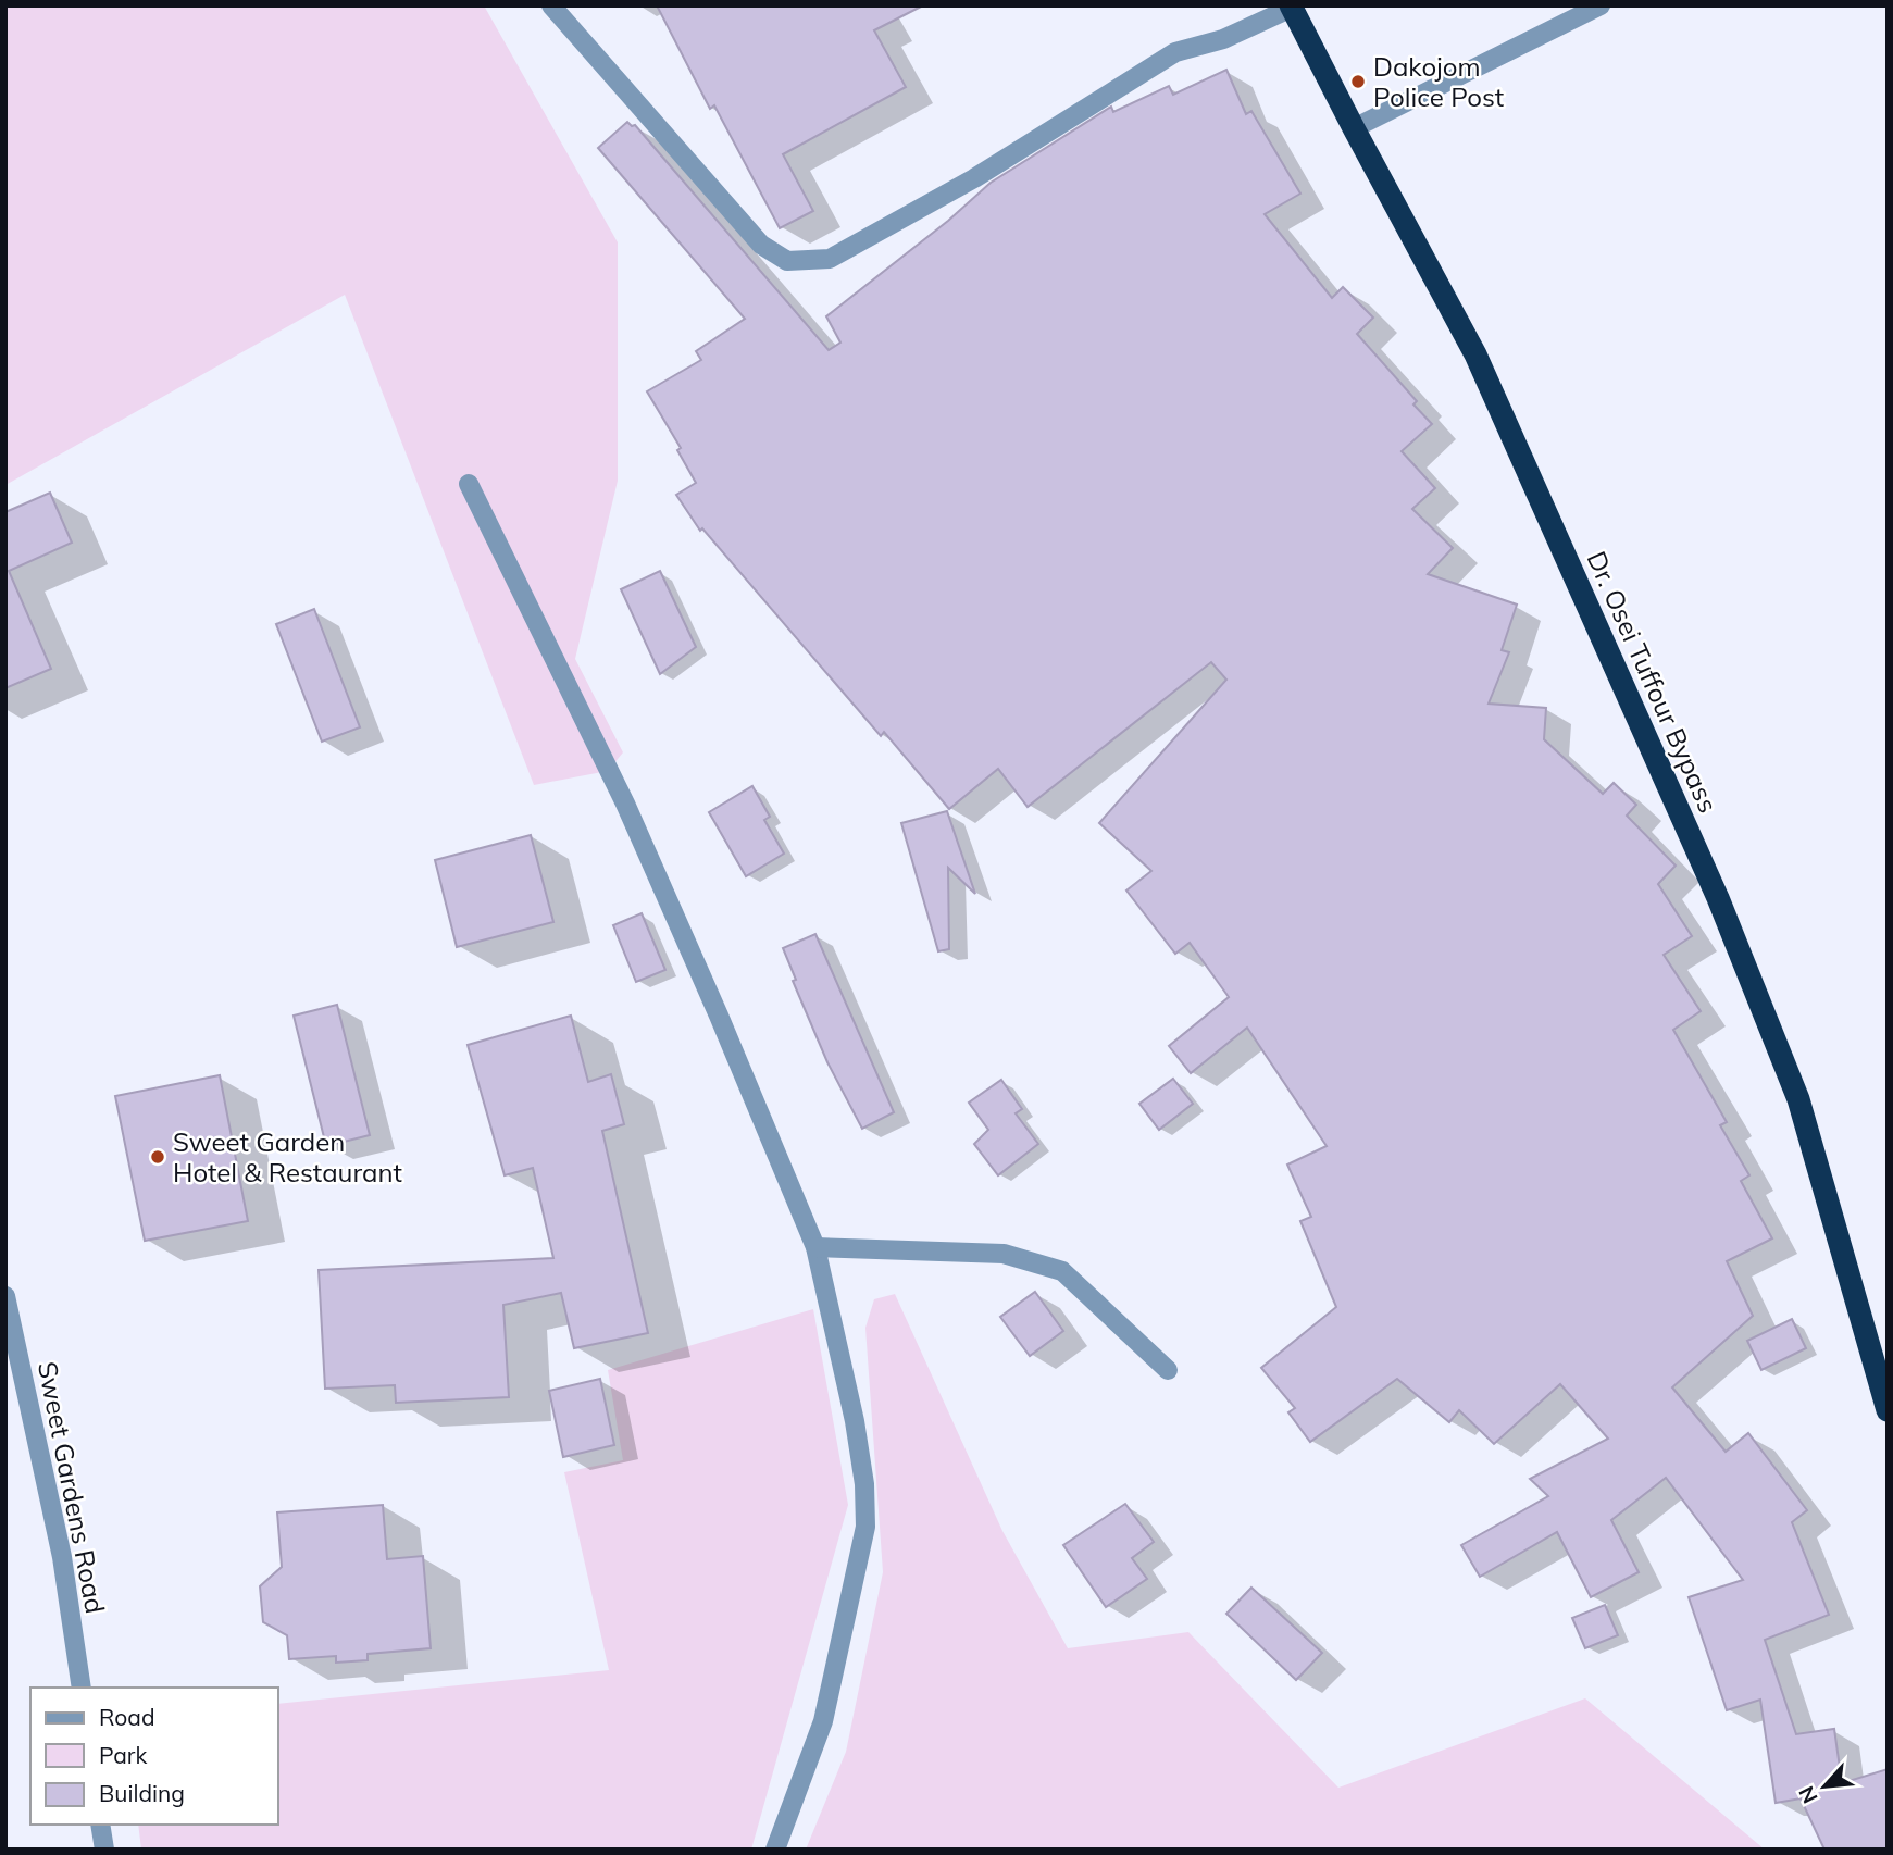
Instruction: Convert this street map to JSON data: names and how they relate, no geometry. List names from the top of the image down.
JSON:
{
  "streets": {
    "highway": ["Dr. Osei Tuffour Bypass"],
    "street": ["Sweet Gardens Road"]
  },
  "places": ["Dakojom Police Post", "Sweet Garden Hotel & Restaurant"],
  "legend": ["Road", "Park", "Building"],
  "north": "bottom left"
}
